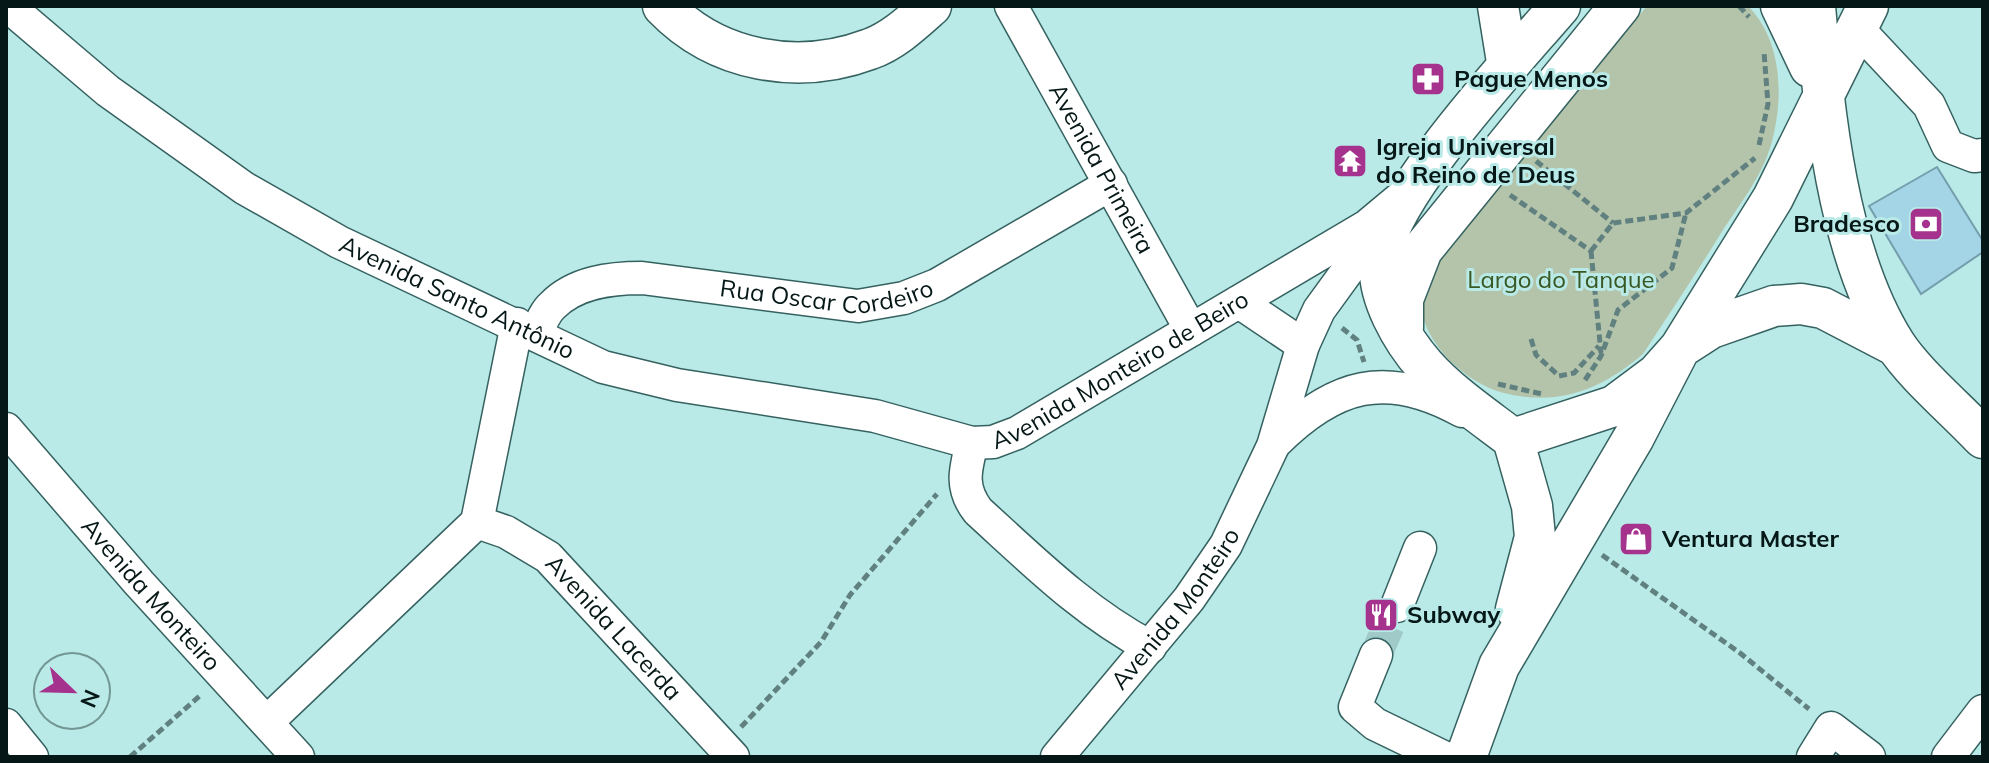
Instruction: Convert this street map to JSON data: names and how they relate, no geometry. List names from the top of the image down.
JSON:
{
  "streets": {
    "street": [
      "Avenida Primeira",
      "Rua Oscar Cordeiro",
      "Avenida Santo Antônio",
      "Avenida Monteiro de Beiro",
      "Avenida Monteiro",
      "Avenida Lacerda"
    ]
  },
  "crossings": [
    ["Avenida Primeira", "Rua Oscar Cordeiro"],
    ["Avenida Primeira", "Avenida Monteiro de Beiro"],
    ["Rua Oscar Cordeiro", "Avenida Santo Antônio"],
    ["Avenida Santo Antônio", "Avenida Monteiro de Beiro"],
    ["Avenida Monteiro de Beiro", "Avenida Lacerda"]
  ],
  "parks": ["Largo do Tanque"],
  "places": {
    "pharmacy": ["Pague Menos"],
    "temple": ["Igreja Universal do Reino de Deus"],
    "bank": ["Bradesco"],
    "shop": ["Ventura Master"],
    "restaurant": ["Subway"]
  },
  "north": "bottom right"
}
